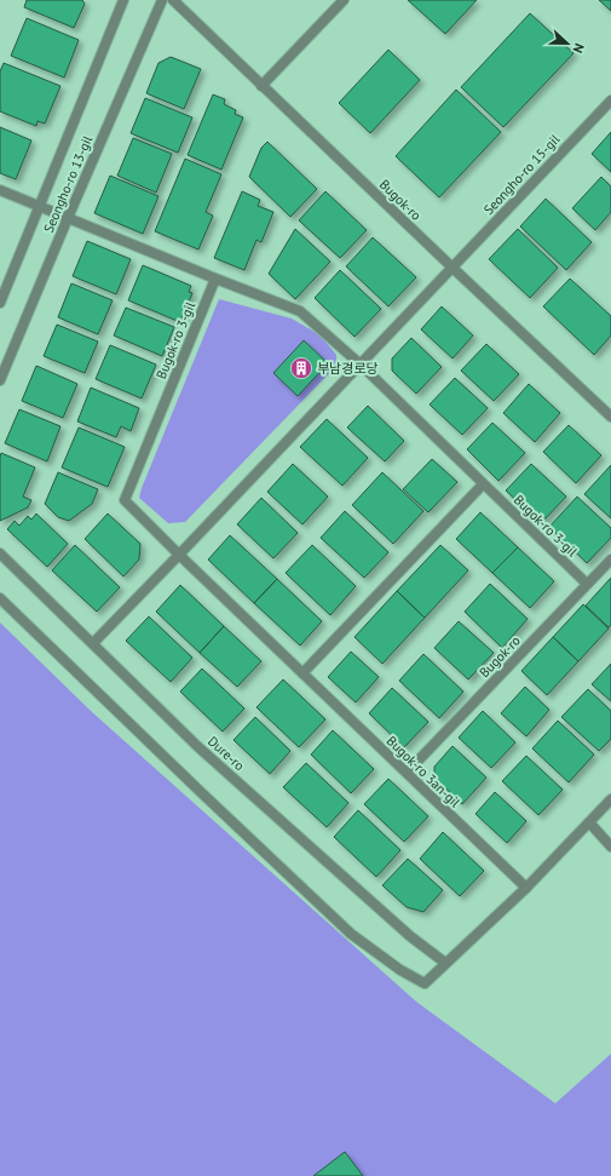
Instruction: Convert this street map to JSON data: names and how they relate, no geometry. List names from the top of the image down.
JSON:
{
  "streets": {
    "street": [
      "Seongho-ro 15-gil",
      "Seongho-ro 13-gil",
      "Bugok-ro",
      "Bugok-ro 3-gil",
      "Dure-ro",
      "Bugok-ro 3an-gil"
    ]
  },
  "crossings": [
    ["Seongho-ro 15-gil", "Bugok-ro"],
    ["Bugok-ro", "Bugok-ro 3-gil"],
    ["Bugok-ro", "Bugok-ro 3an-gil"],
    ["Bugok-ro 3-gil", "Bugok-ro 3an-gil"]
  ],
  "places": {
    "building": ["부남경로당"]
  },
  "north": "right"
}
